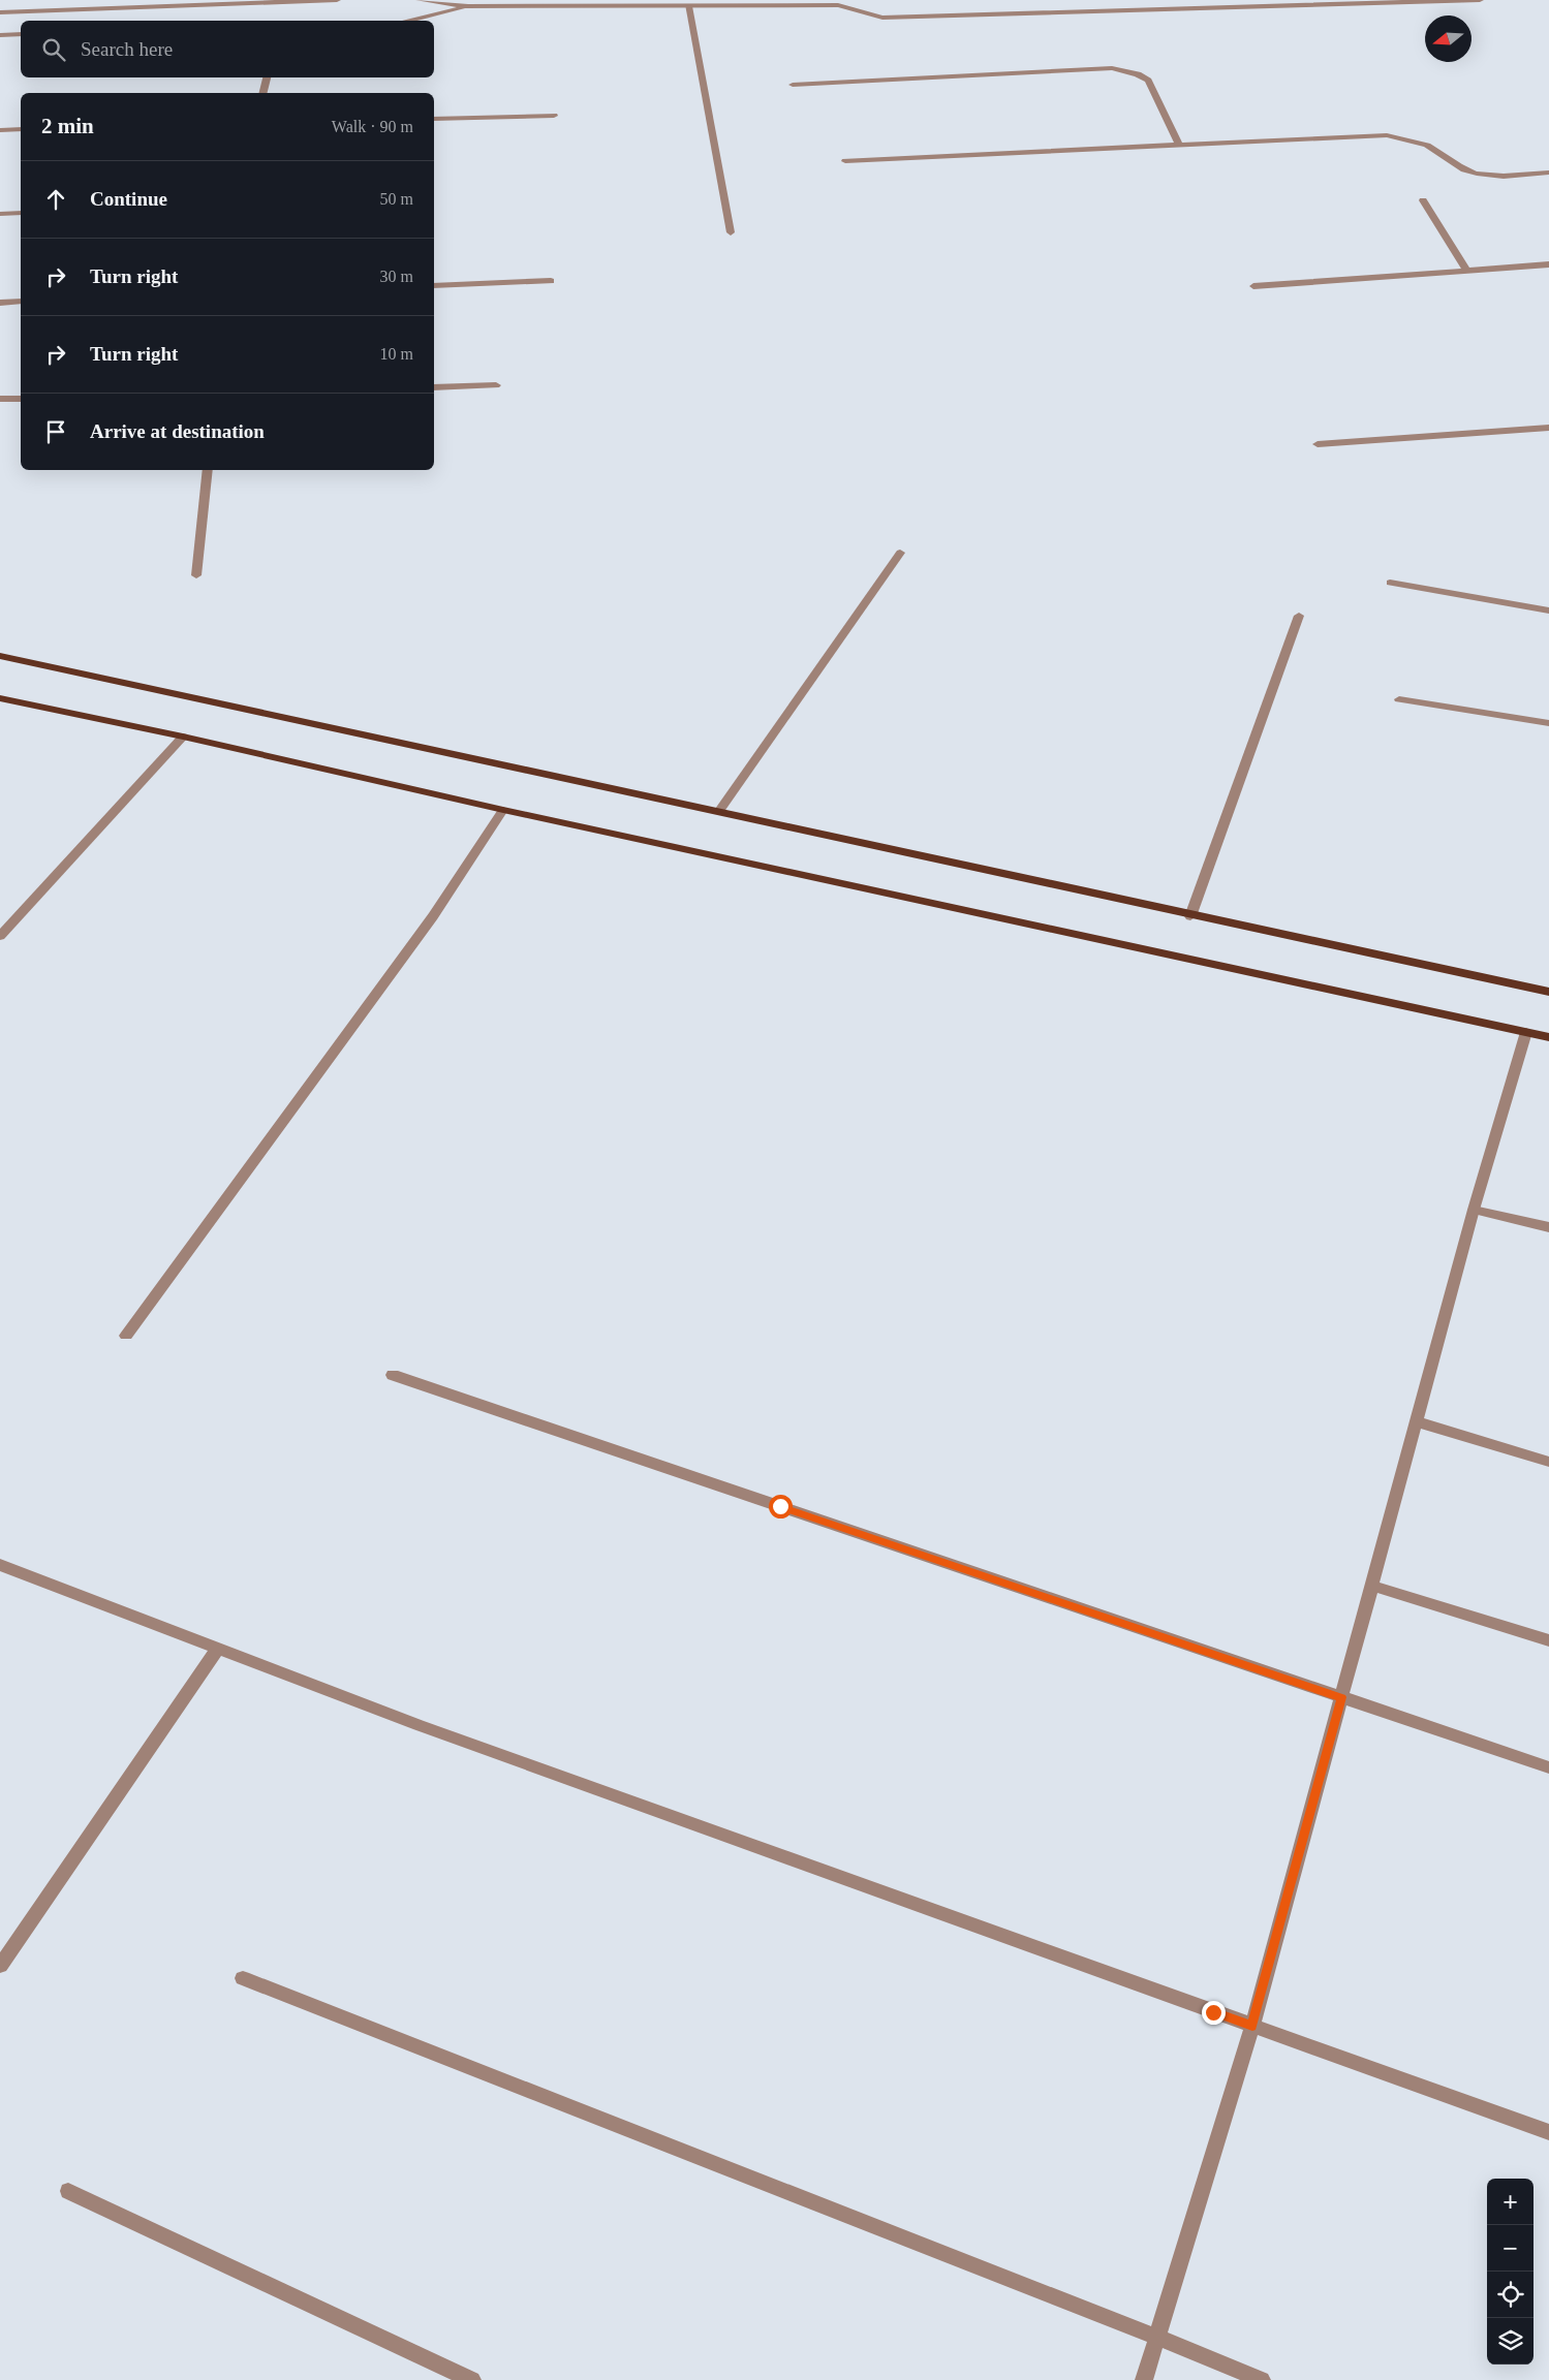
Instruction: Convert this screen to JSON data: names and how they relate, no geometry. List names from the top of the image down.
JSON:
{
  "north": "left",
  "page": {
    "search": "Search here",
    "heading": ["2 min", "Walk · 90 m"],
    "list": [
      ["Continue", "50 m"],
      ["Turn right", "30 m"],
      ["Turn right", "10 m"],
      "Arrive at destination"
    ],
    "map_buttons": ["+", "−"]
  }
}
